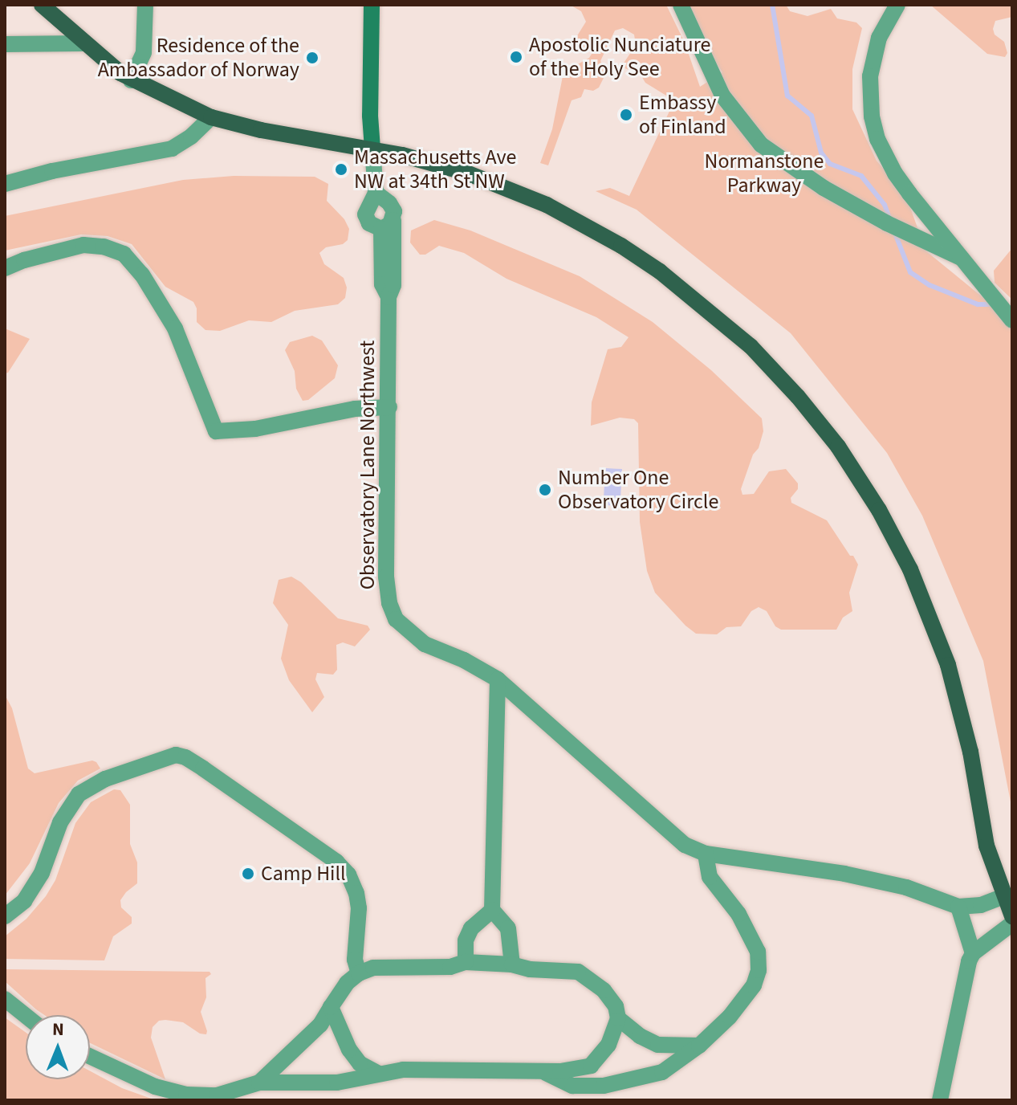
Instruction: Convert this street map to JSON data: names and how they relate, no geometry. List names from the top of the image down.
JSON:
{
  "streets": {
    "street": ["Observatory Lane Northwest"]
  },
  "parks": ["Normanstone Parkway"],
  "places": [
    "Apostolic Nunciature of the Holy See",
    "Residence of the Ambassador of Norway",
    "Embassy of Finland",
    "Massachusetts Ave NW at 34th St NW",
    "Number One Observatory Circle",
    "Camp Hill"
  ],
  "north": "top"
}
